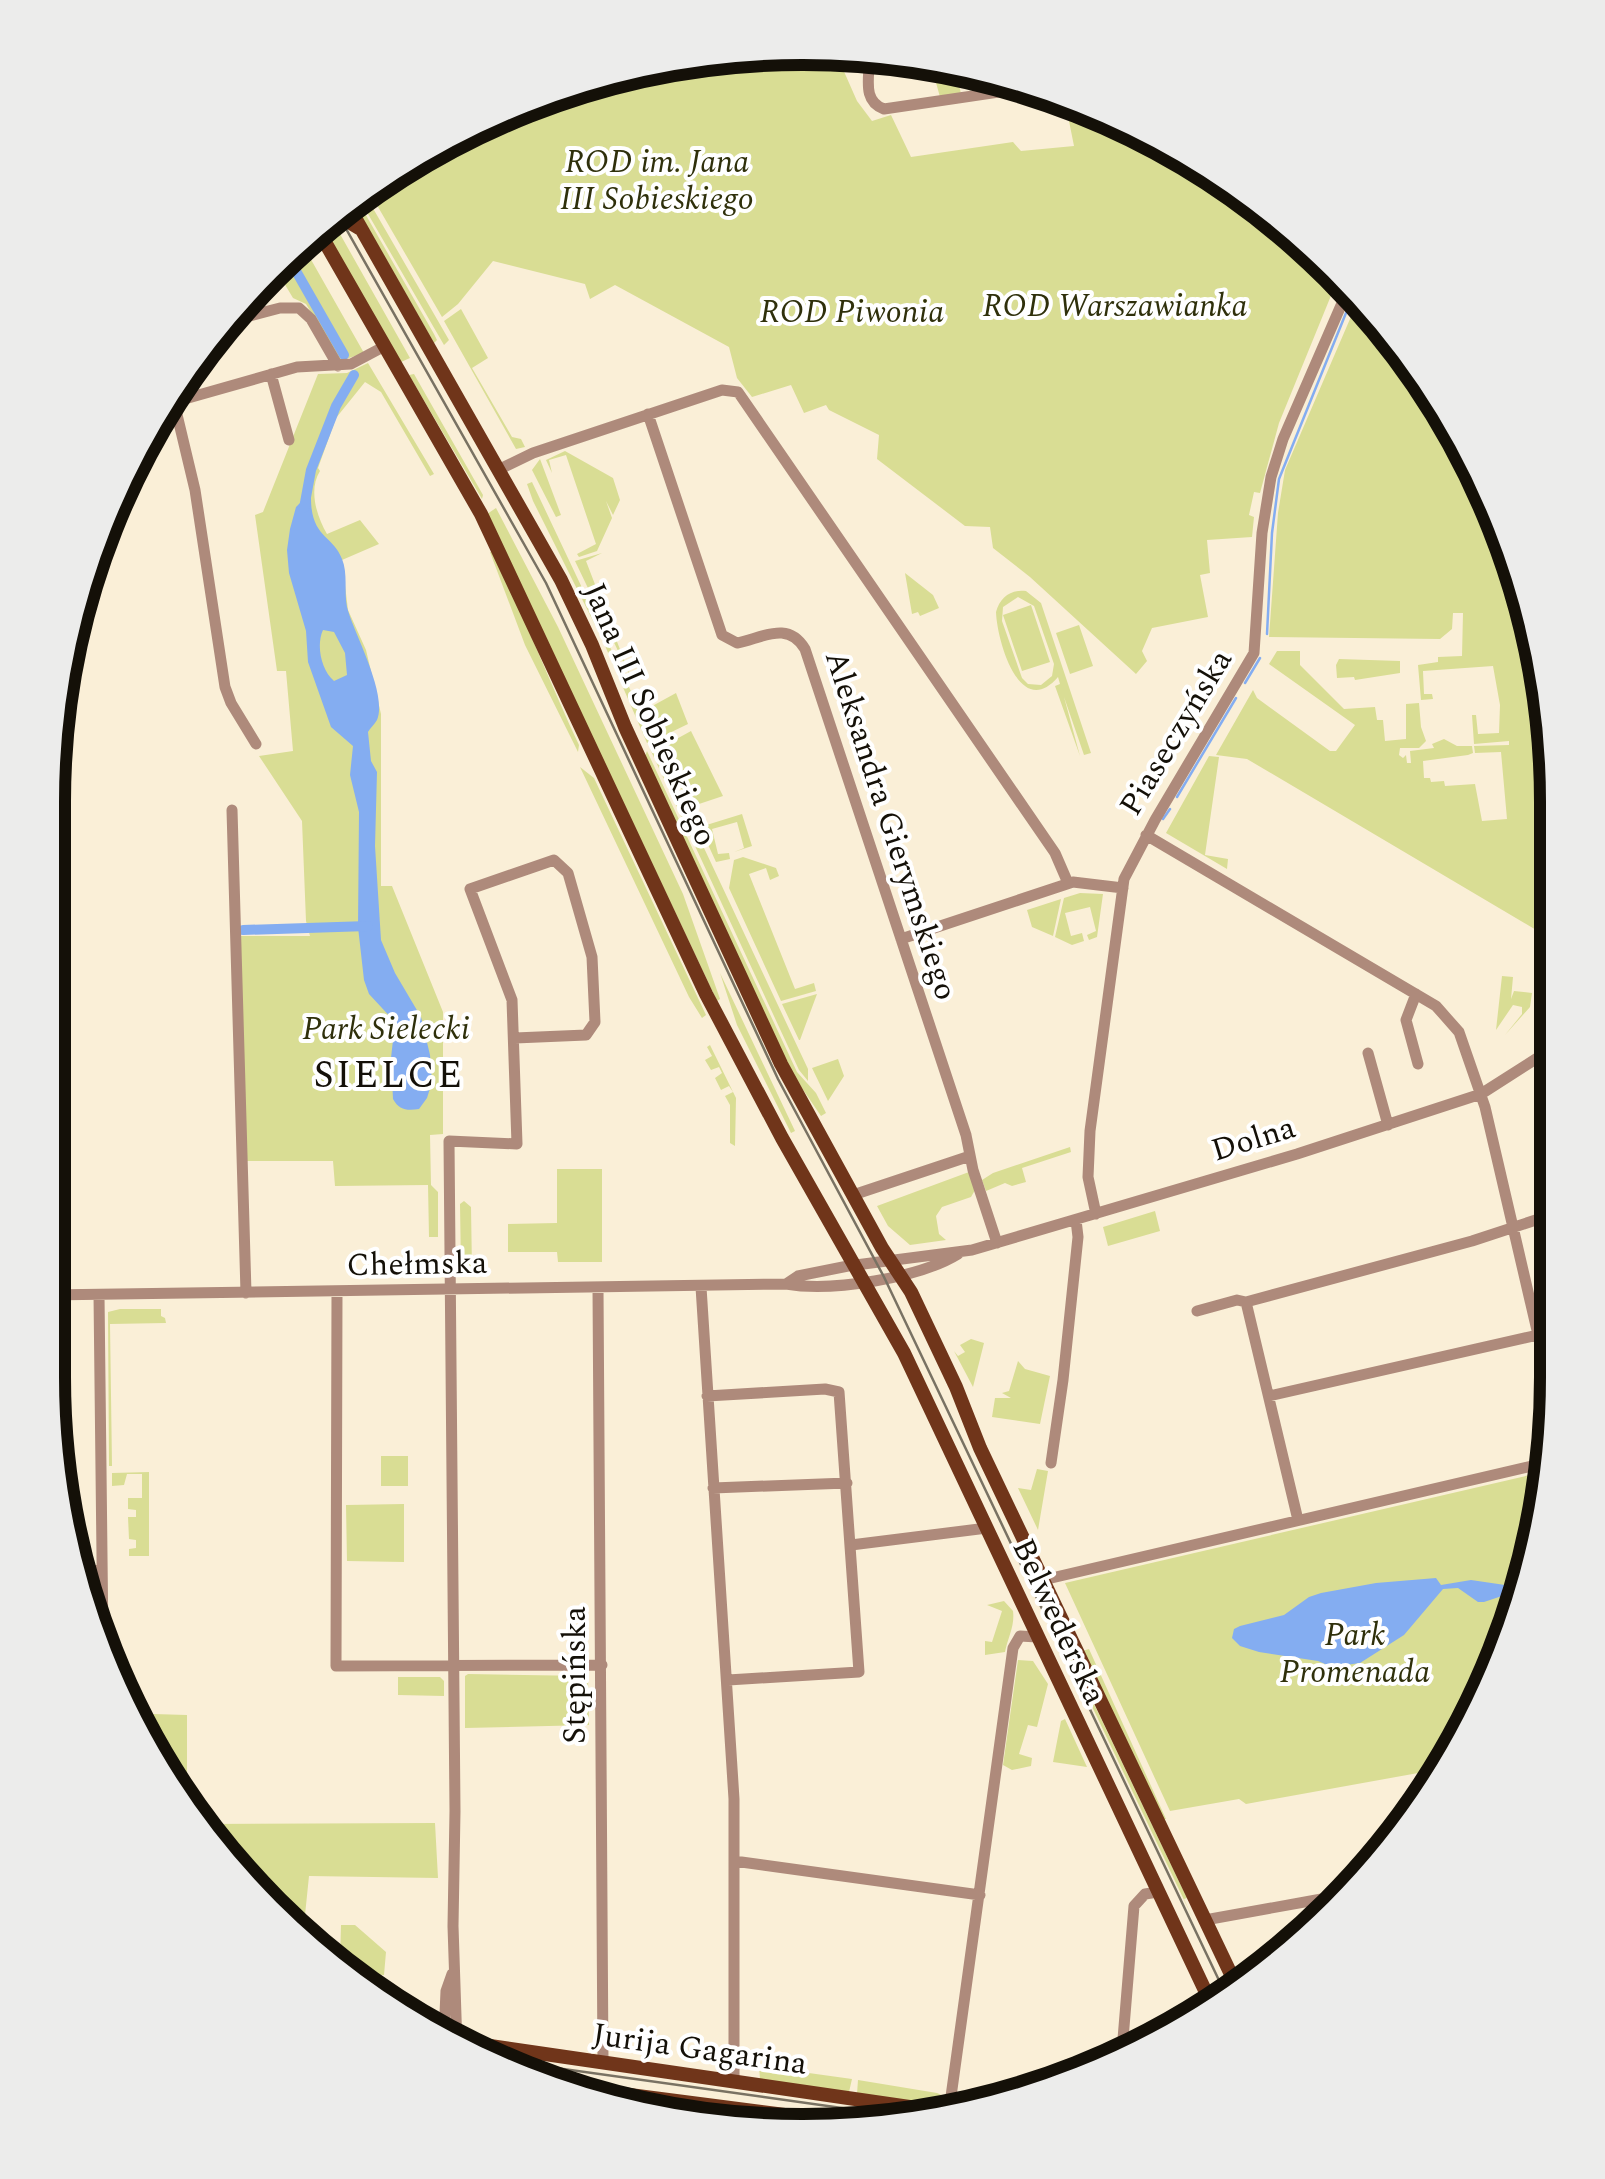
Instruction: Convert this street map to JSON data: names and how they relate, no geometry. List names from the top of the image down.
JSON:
{
  "streets": {
    "main road": ["Jana III Sobieskiego", "Belwederska", "Jurija Gagarina"],
    "street": [
      "Piaseczyńska",
      "Aleksandra Gierymskiego",
      "Dolna",
      "Chełmska",
      "Stępińska"
    ]
  },
  "crossings": [
    ["Jana III Sobieskiego", "Dolna"],
    ["Jana III Sobieskiego", "Chełmska"],
    ["Jana III Sobieskiego", "Belwederska"],
    ["Piaseczyńska", "Dolna"],
    ["Aleksandra Gierymskiego", "Dolna"],
    ["Dolna", "Chełmska"],
    ["Dolna", "Belwederska"],
    ["Chełmska", "Belwederska"],
    ["Chełmska", "Stępińska"],
    ["Stępińska", "Jurija Gagarina"]
  ],
  "districts": ["SIELCE"],
  "parks": [
    "ROD im. Jana III Sobieskiego",
    "ROD Warszawianka",
    "ROD Piwonia",
    "Park Sielecki",
    "Park Promenada"
  ]
}
